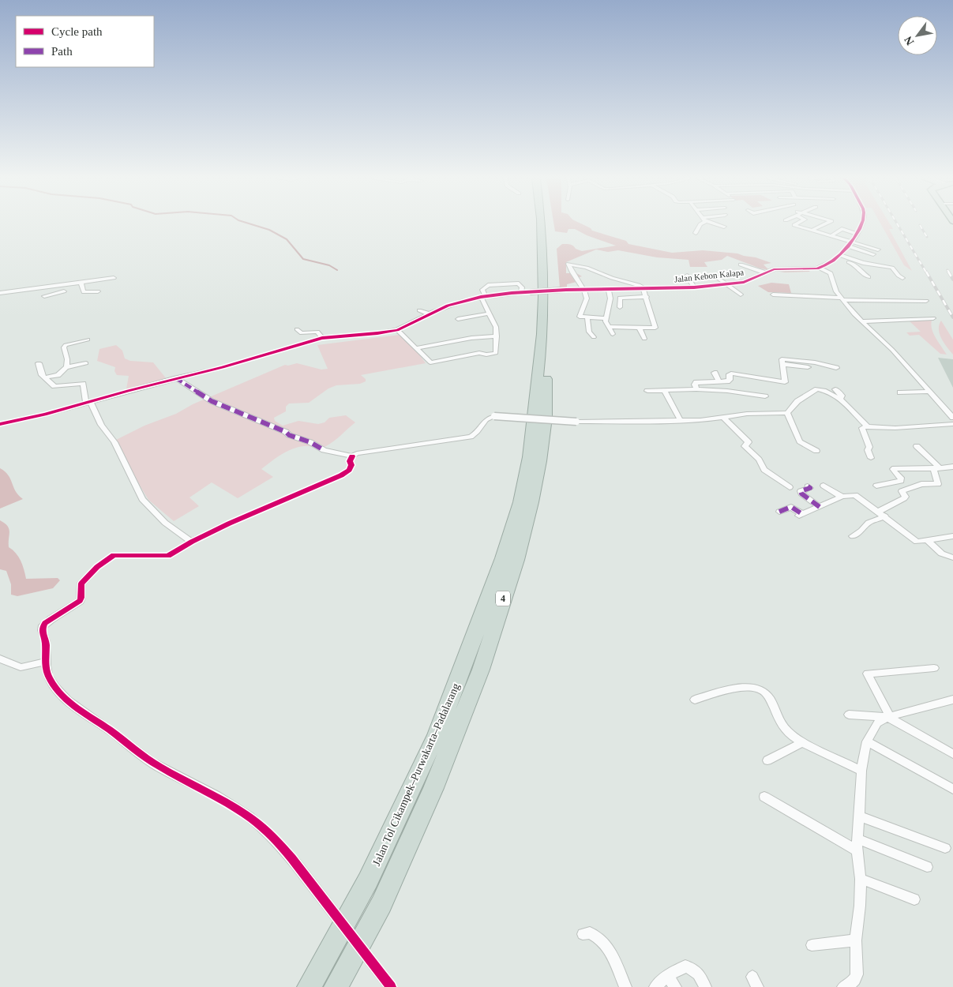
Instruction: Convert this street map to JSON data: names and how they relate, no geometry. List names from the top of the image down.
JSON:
{
  "streets": {
    "highway": ["4", "Jalan Tol Cikampek–Purwakarta–Padalarang"],
    "street": ["Jalan Kebon Kalapa"]
  },
  "legend": ["Cycle path", "Path"],
  "north": "bottom left"
}
